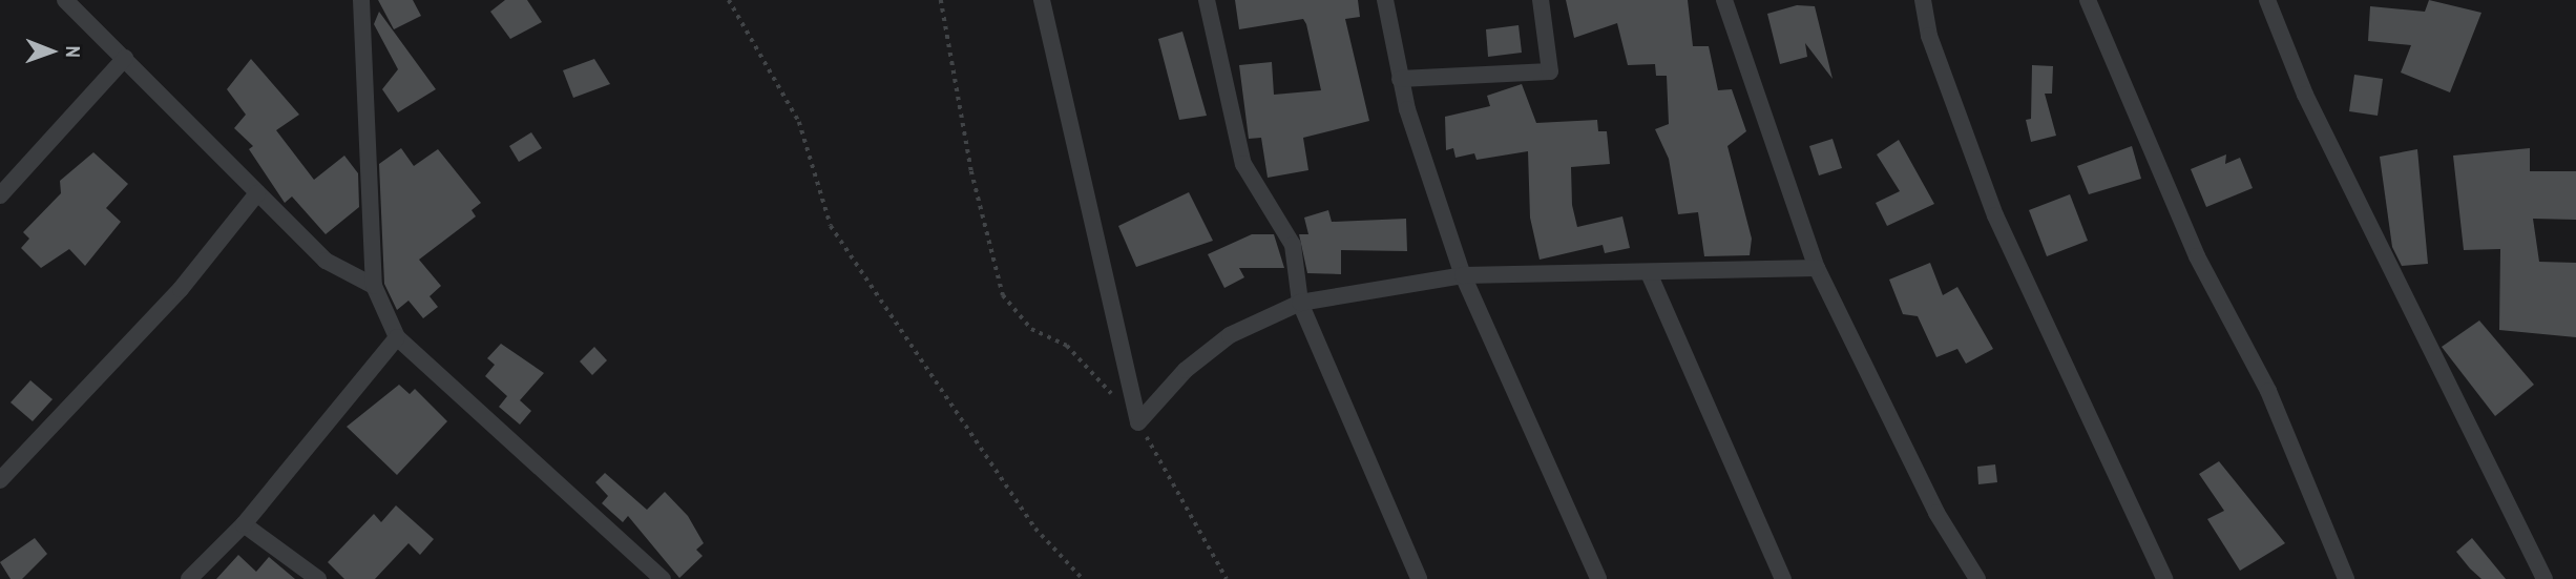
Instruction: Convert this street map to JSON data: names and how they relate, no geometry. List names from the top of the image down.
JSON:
{
  "north": "right"
}
